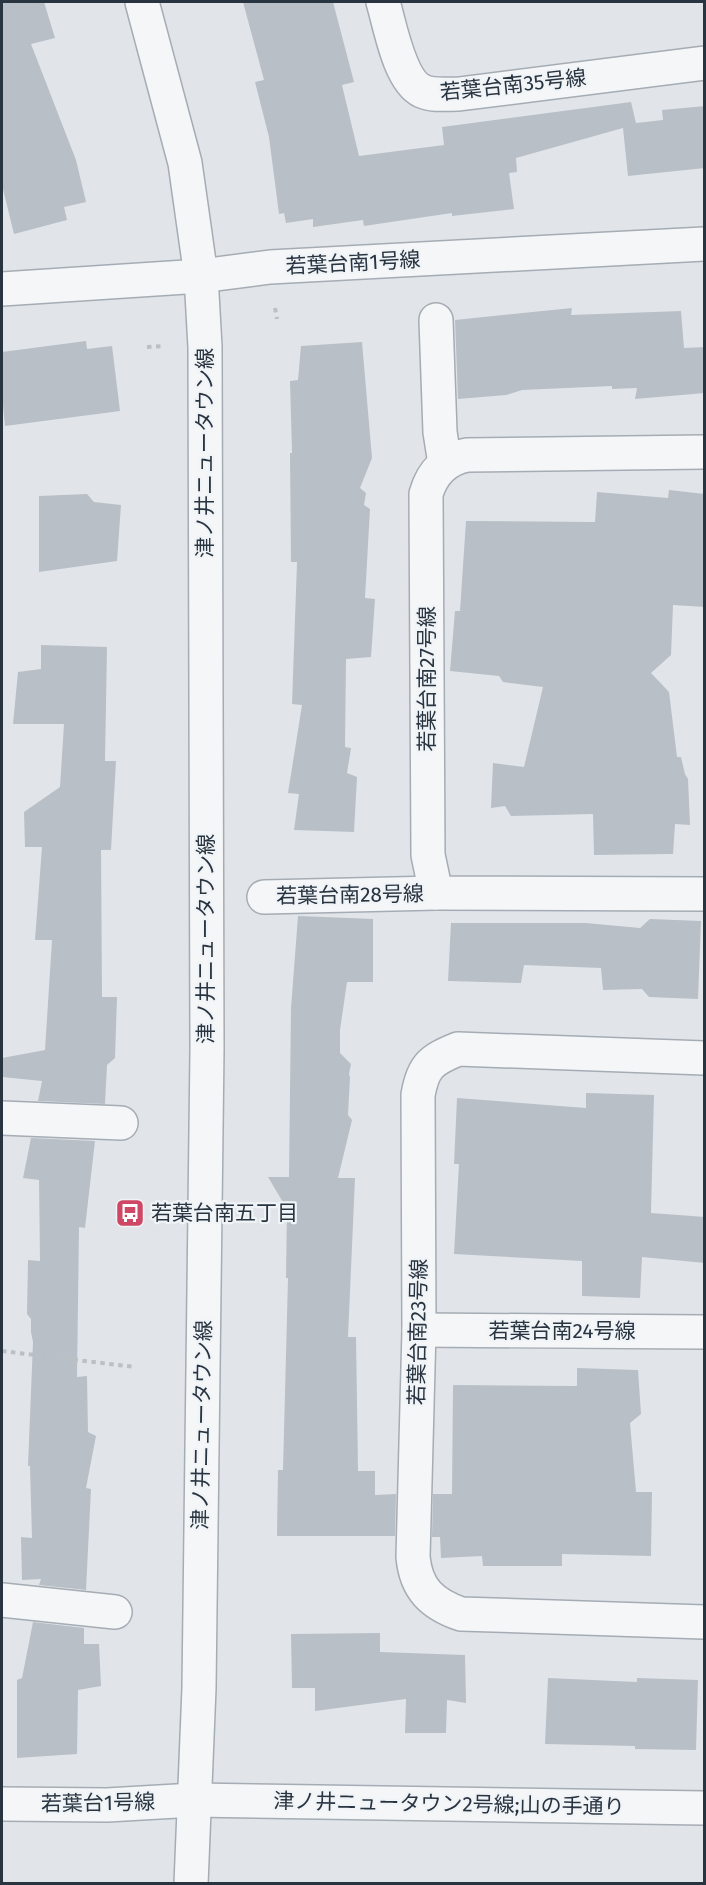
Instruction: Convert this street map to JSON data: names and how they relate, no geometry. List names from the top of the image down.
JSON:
{
  "streets": {
    "street": [
      "若葉台南35号線",
      "若葉台南1号線",
      "津ノ井ニュータウン線",
      "若葉台南27号線",
      "若葉台南28号線",
      "若葉台南24号線",
      "若葉台南23号線",
      "若葉台1号線",
      "津ノ井ニュータウン2号線;山の手通り"
    ]
  },
  "crossings": [
    ["若葉台南1号線", "津ノ井ニュータウン線"],
    ["津ノ井ニュータウン線", "若葉台1号線"],
    ["津ノ井ニュータウン線", "津ノ井ニュータウン2号線;山の手通り"],
    ["若葉台南27号線", "若葉台南28号線"],
    ["若葉台南24号線", "若葉台南23号線"],
    ["若葉台1号線", "津ノ井ニュータウン2号線;山の手通り"]
  ],
  "places": {
    "bus stop": ["若葉台南五丁目"]
  }
}
